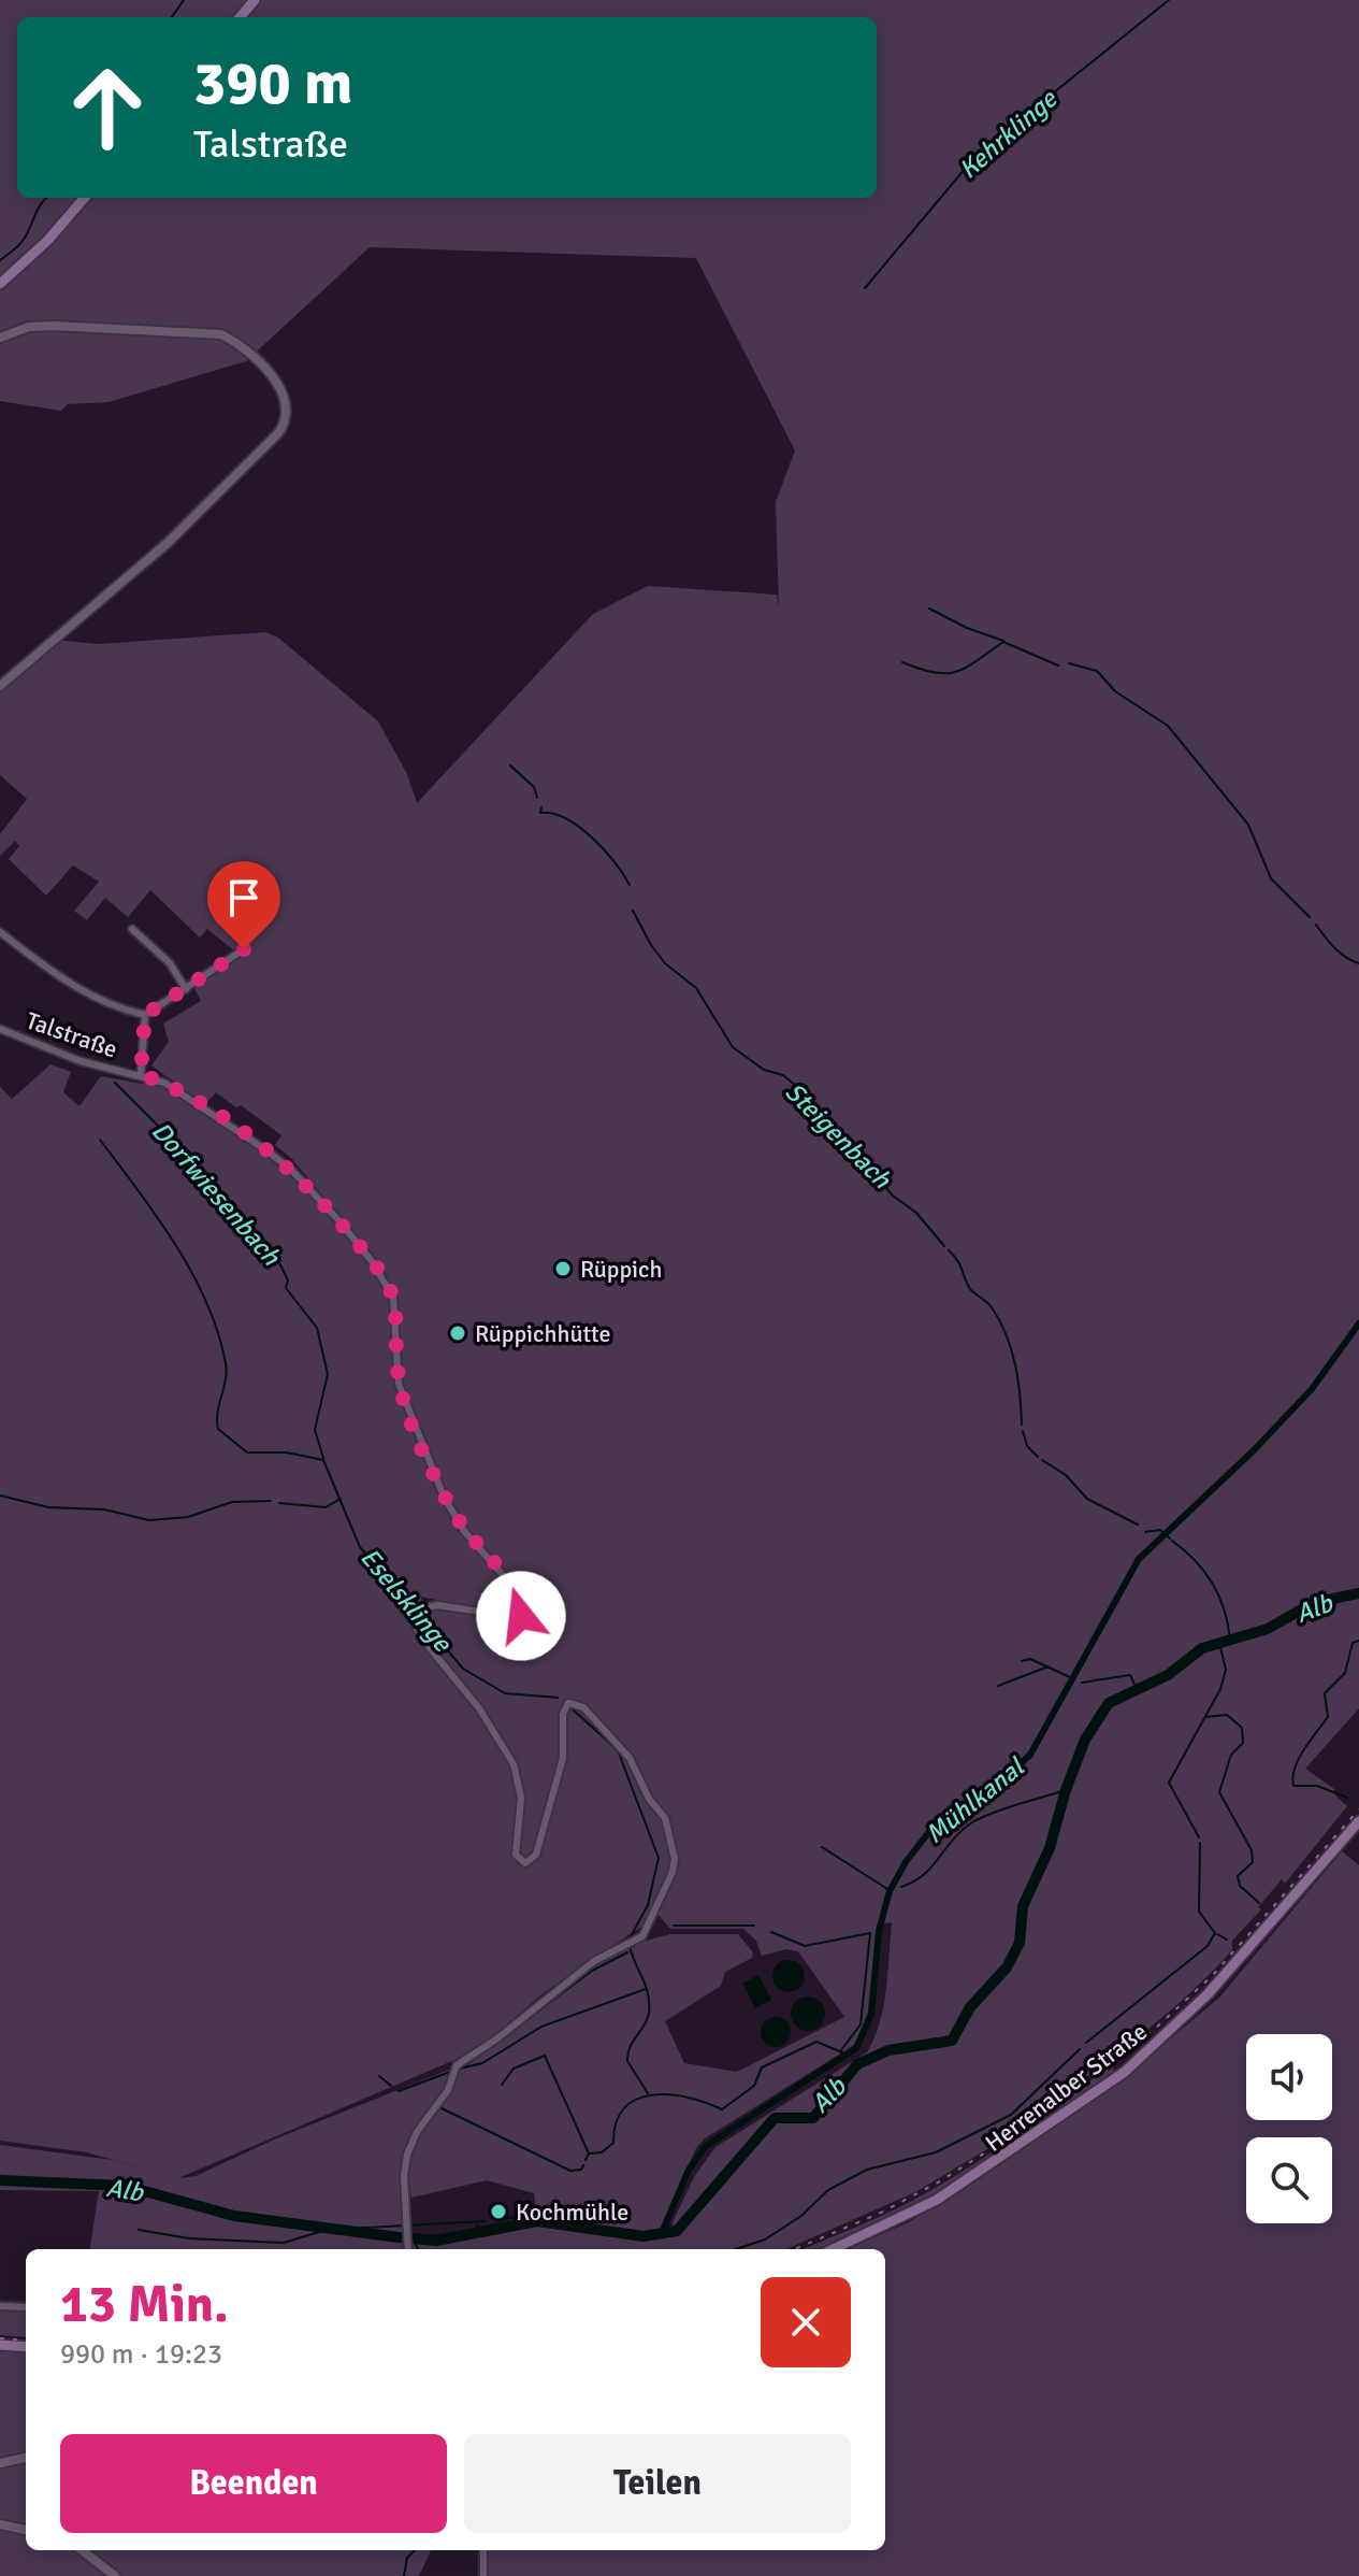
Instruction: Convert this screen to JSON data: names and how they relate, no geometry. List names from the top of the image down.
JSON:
{
  "streets": {
    "main road": ["Herrenalber Straße"],
    "street": ["Talstraße"]
  },
  "water": [
    "Kehrklinge",
    "Steigenbach",
    "Dorfwiesenbach",
    "Eselsklinge",
    "Alb",
    "Mühlkanal"
  ],
  "places": ["Rüppich", "Rüppichhütte", "Kochmühle"],
  "page": {
    "turn": ["390 m", "Talstraße"],
    "heading": ["13 Min.", "990 m · 19:23"],
    "buttons": ["Beenden", "Teilen"]
  }
}
